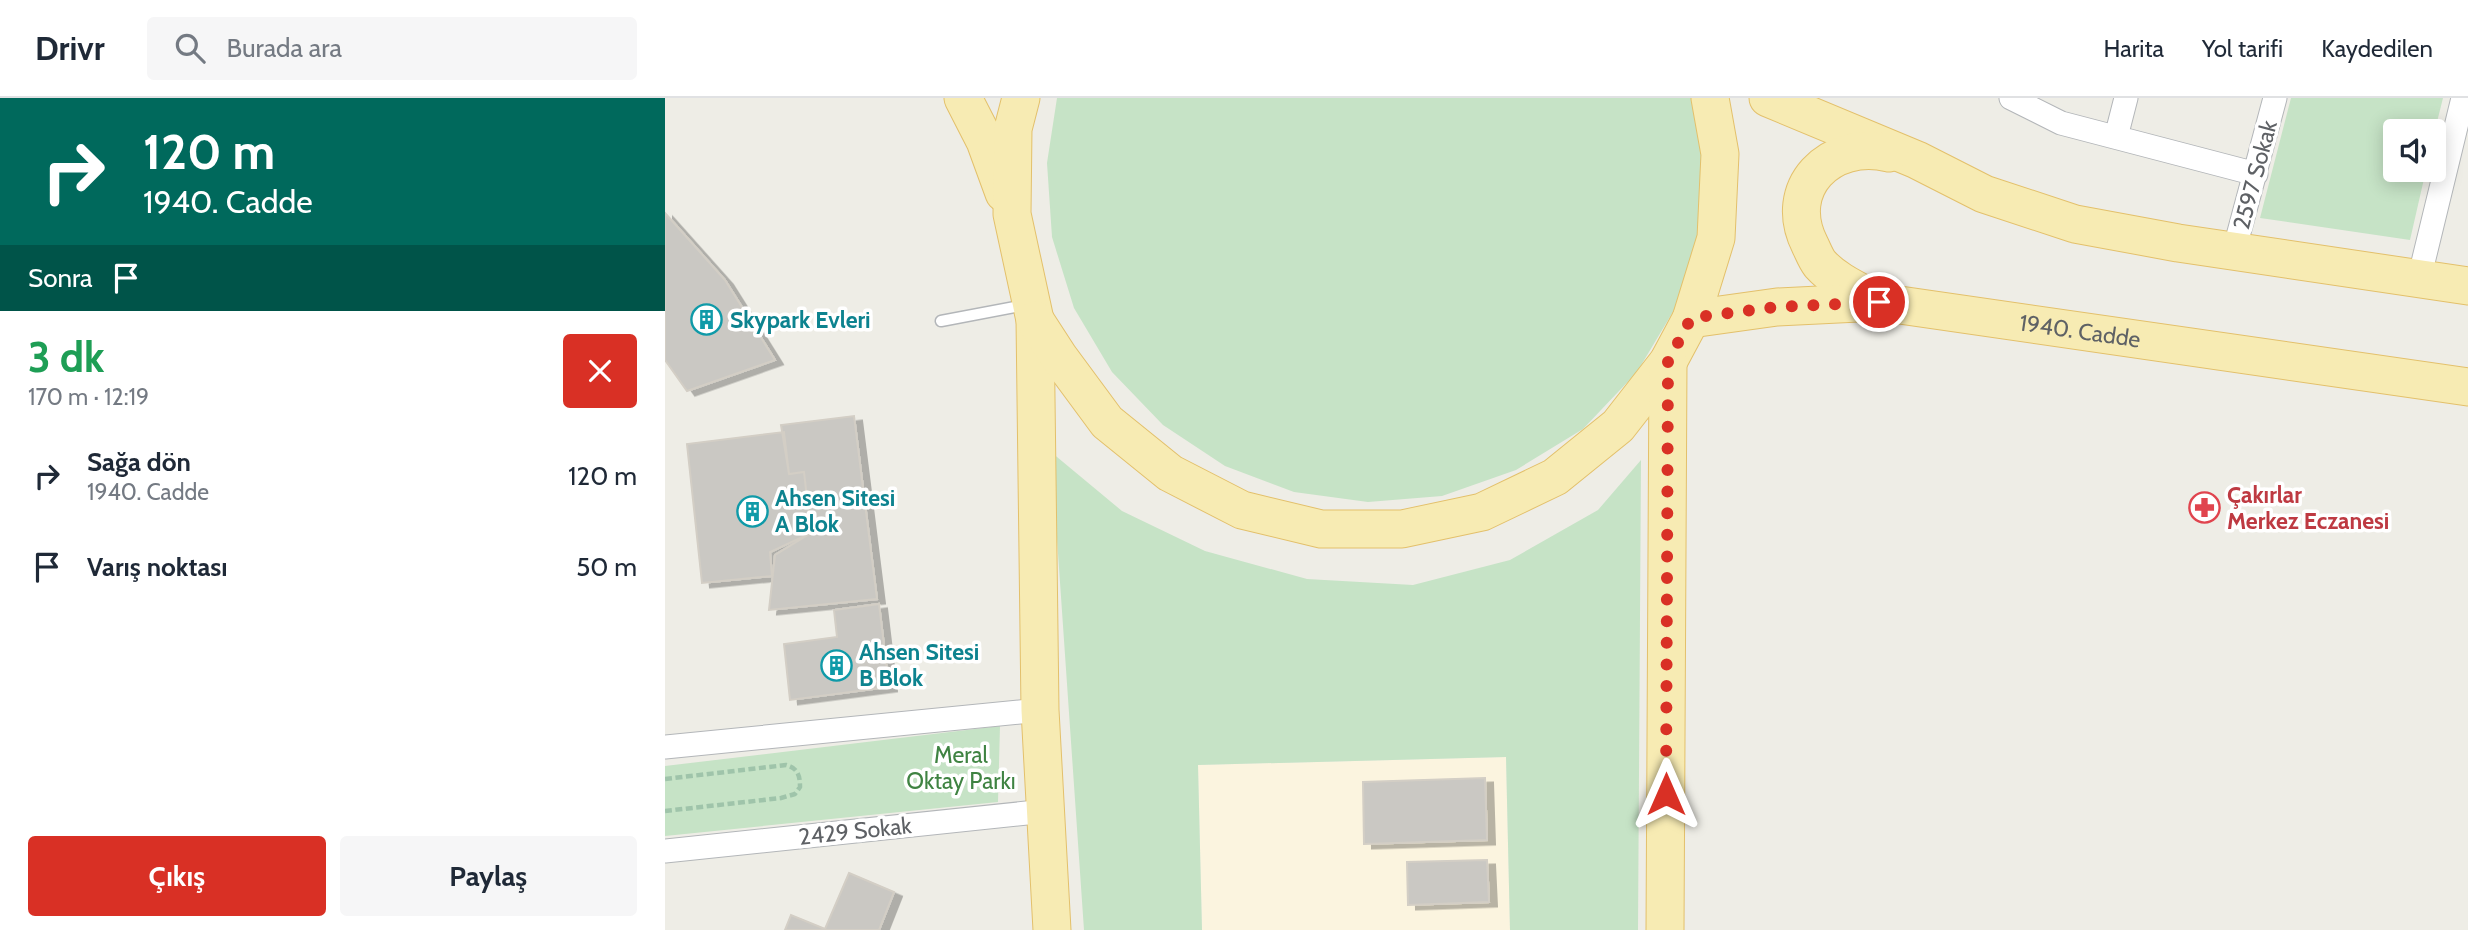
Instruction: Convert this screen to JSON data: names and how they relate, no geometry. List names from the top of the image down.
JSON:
{
  "streets": {
    "main road": ["1940. Cadde"],
    "street": ["2597 Sokak", "2429 Sokak"]
  },
  "parks": ["Meral Oktay Parkı"],
  "places": {
    "building": ["Skypark Evleri", "Ahsen Sitesi A Blok", "Ahsen Sitesi B Blok"],
    "pharmacy": ["Çakırlar Merkez Eczanesi"]
  },
  "page": {
    "header": "Drivr",
    "search": "Burada ara",
    "nav": ["Harita", "Yol tarifi", "Kaydedilen"],
    "turn": ["120 m", "1940. Cadde"],
    "then": "Sonra",
    "heading": ["3 dk", "170 m · 12:19"],
    "list": [
      {
        "name": "Sağa dön",
        "note": "1940. Cadde",
        "value": "120 m"
      },
      {
        "name": "Varış noktası",
        "value": "50 m"
      }
    ],
    "buttons": ["Çıkış", "Paylaş"]
  }
}
